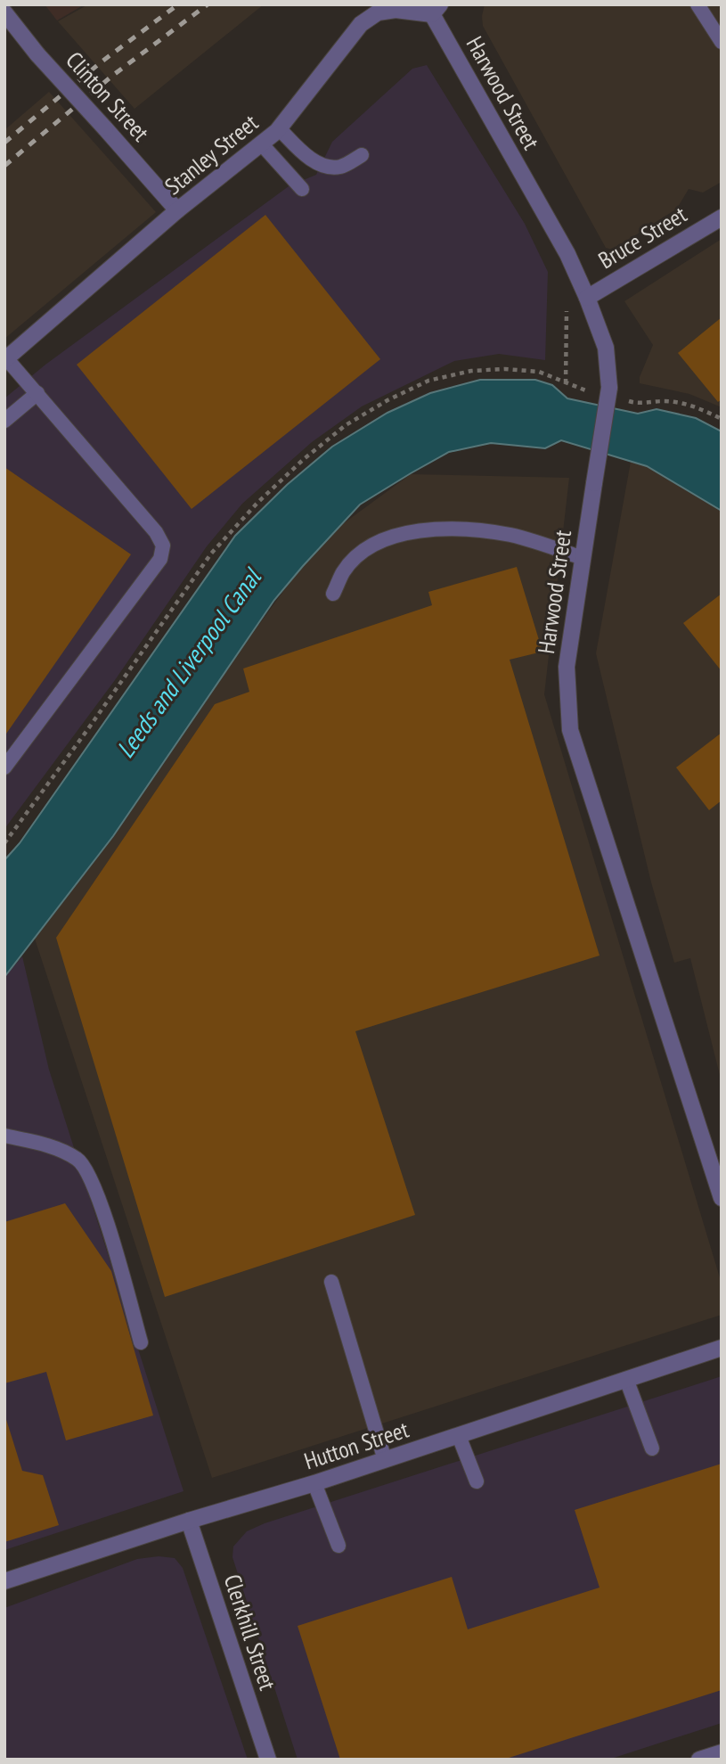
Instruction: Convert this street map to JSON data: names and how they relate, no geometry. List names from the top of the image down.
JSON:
{
  "streets": {
    "street": [
      "Harwood Street",
      "Clinton Street",
      "Stanley Street",
      "Bruce Street",
      "Hutton Street",
      "Clerkhill Street"
    ]
  },
  "crossings": [
    ["Harwood Street", "Stanley Street"],
    ["Harwood Street", "Bruce Street"],
    ["Clinton Street", "Stanley Street"],
    ["Hutton Street", "Clerkhill Street"]
  ],
  "water": ["Leeds and Liverpool Canal"]
}
